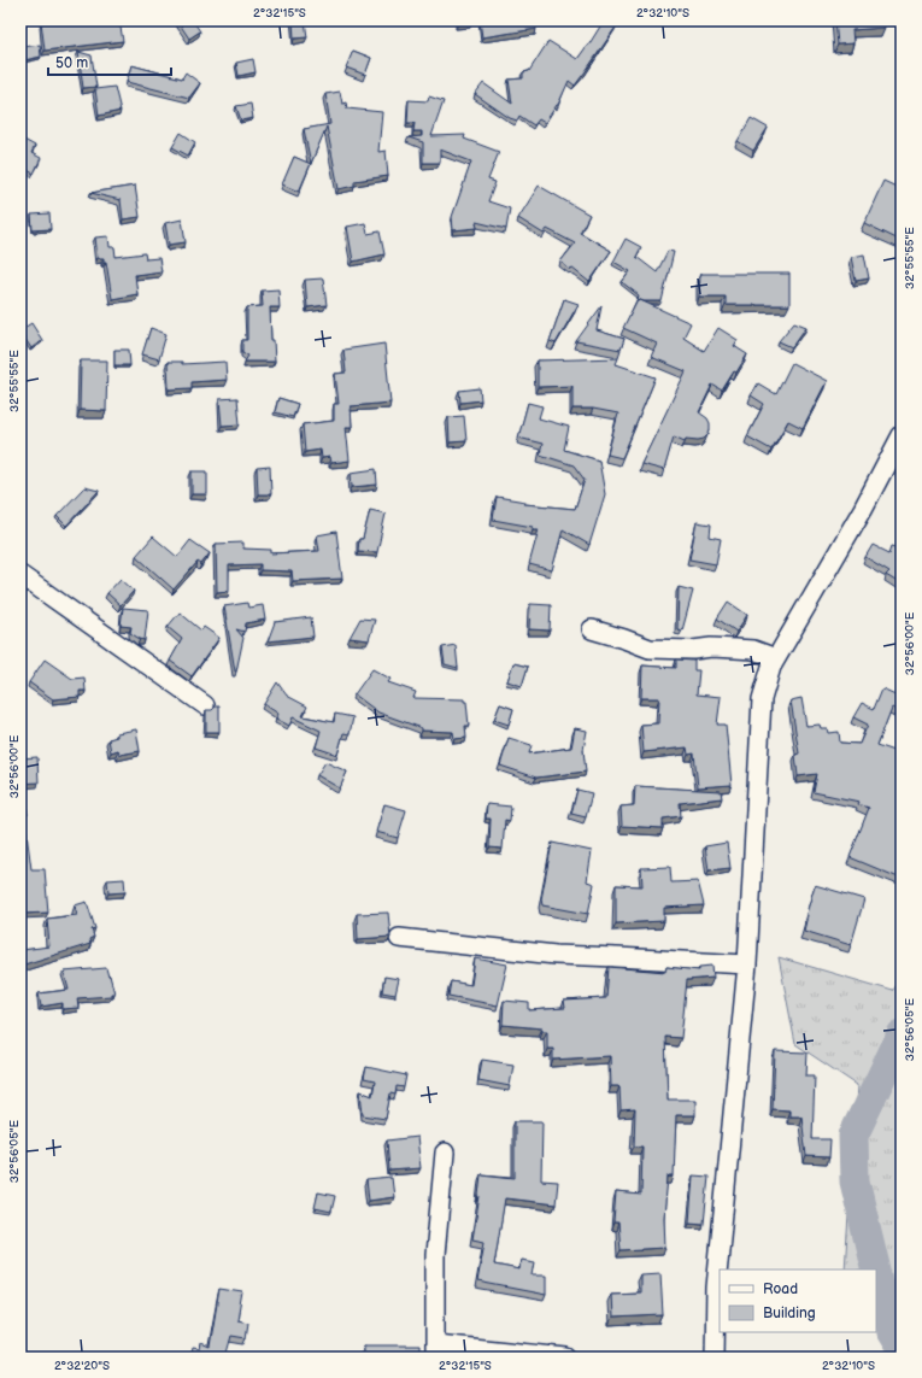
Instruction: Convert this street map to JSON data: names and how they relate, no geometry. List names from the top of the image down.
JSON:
{
  "legend": ["Road", "Building"],
  "scale_bar": "50 m",
  "coordinates": [
    "2°32'15\"S",
    "2°32'10\"S",
    "32°55'55\"E",
    "32°56'00\"E",
    "32°56'05\"E",
    "2°32'20\"S"
  ]
}
